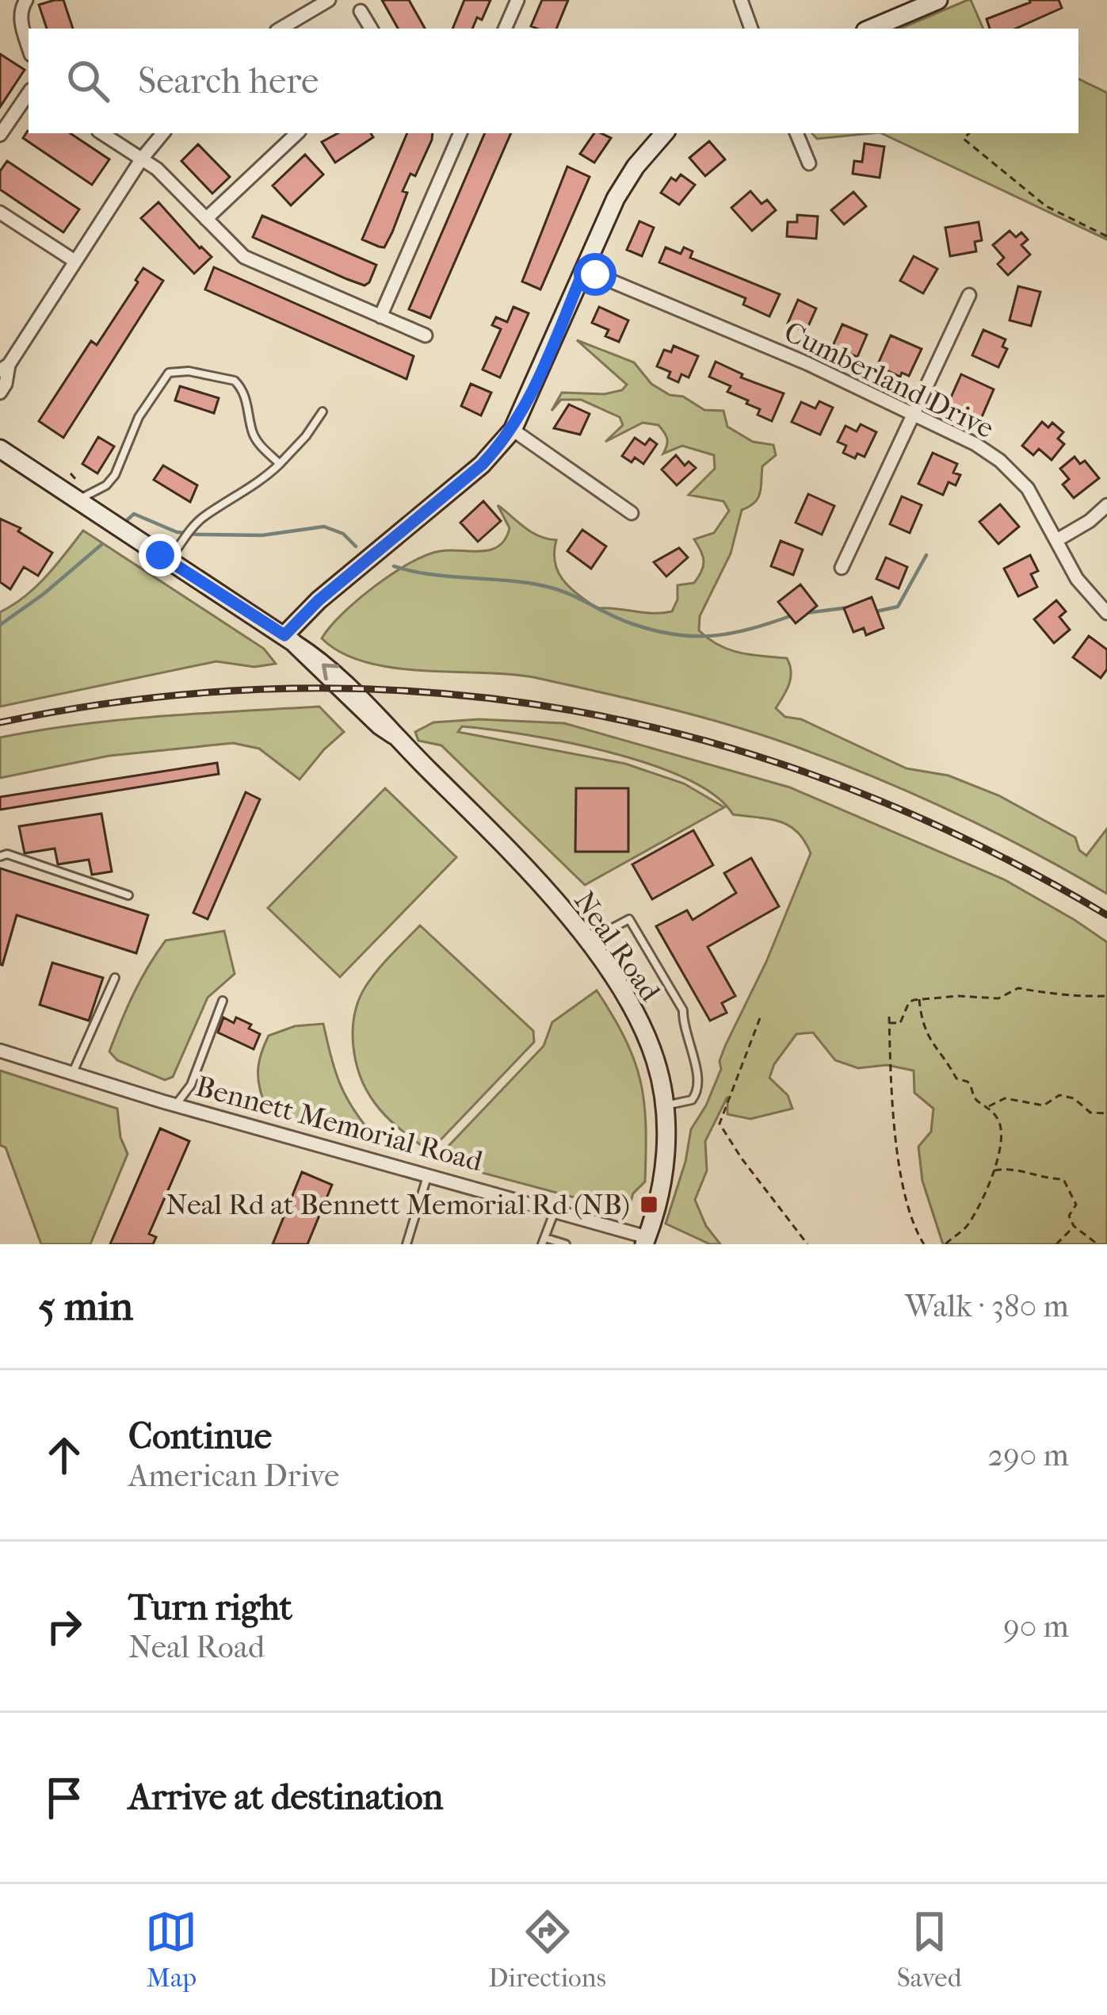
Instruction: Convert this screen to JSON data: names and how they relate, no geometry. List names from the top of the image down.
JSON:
{
  "streets": {
    "street": ["Cumberland Drive", "Neal Road", "Bennett Memorial Road"]
  },
  "crossings": [
    ["Neal Road", "Bennett Memorial Road"]
  ],
  "places": {
    "transit": ["Neal Rd at Bennett Memorial Rd (NB)"]
  },
  "page": {
    "search": "Search here",
    "heading": ["5 min", "Walk · 380 m"],
    "list": [
      ["Continue", "American Drive", "290 m"],
      ["Turn right", "Neal Road", "90 m"],
      "Arrive at destination"
    ],
    "nav": ["Map", "Directions", "Saved"]
  }
}
